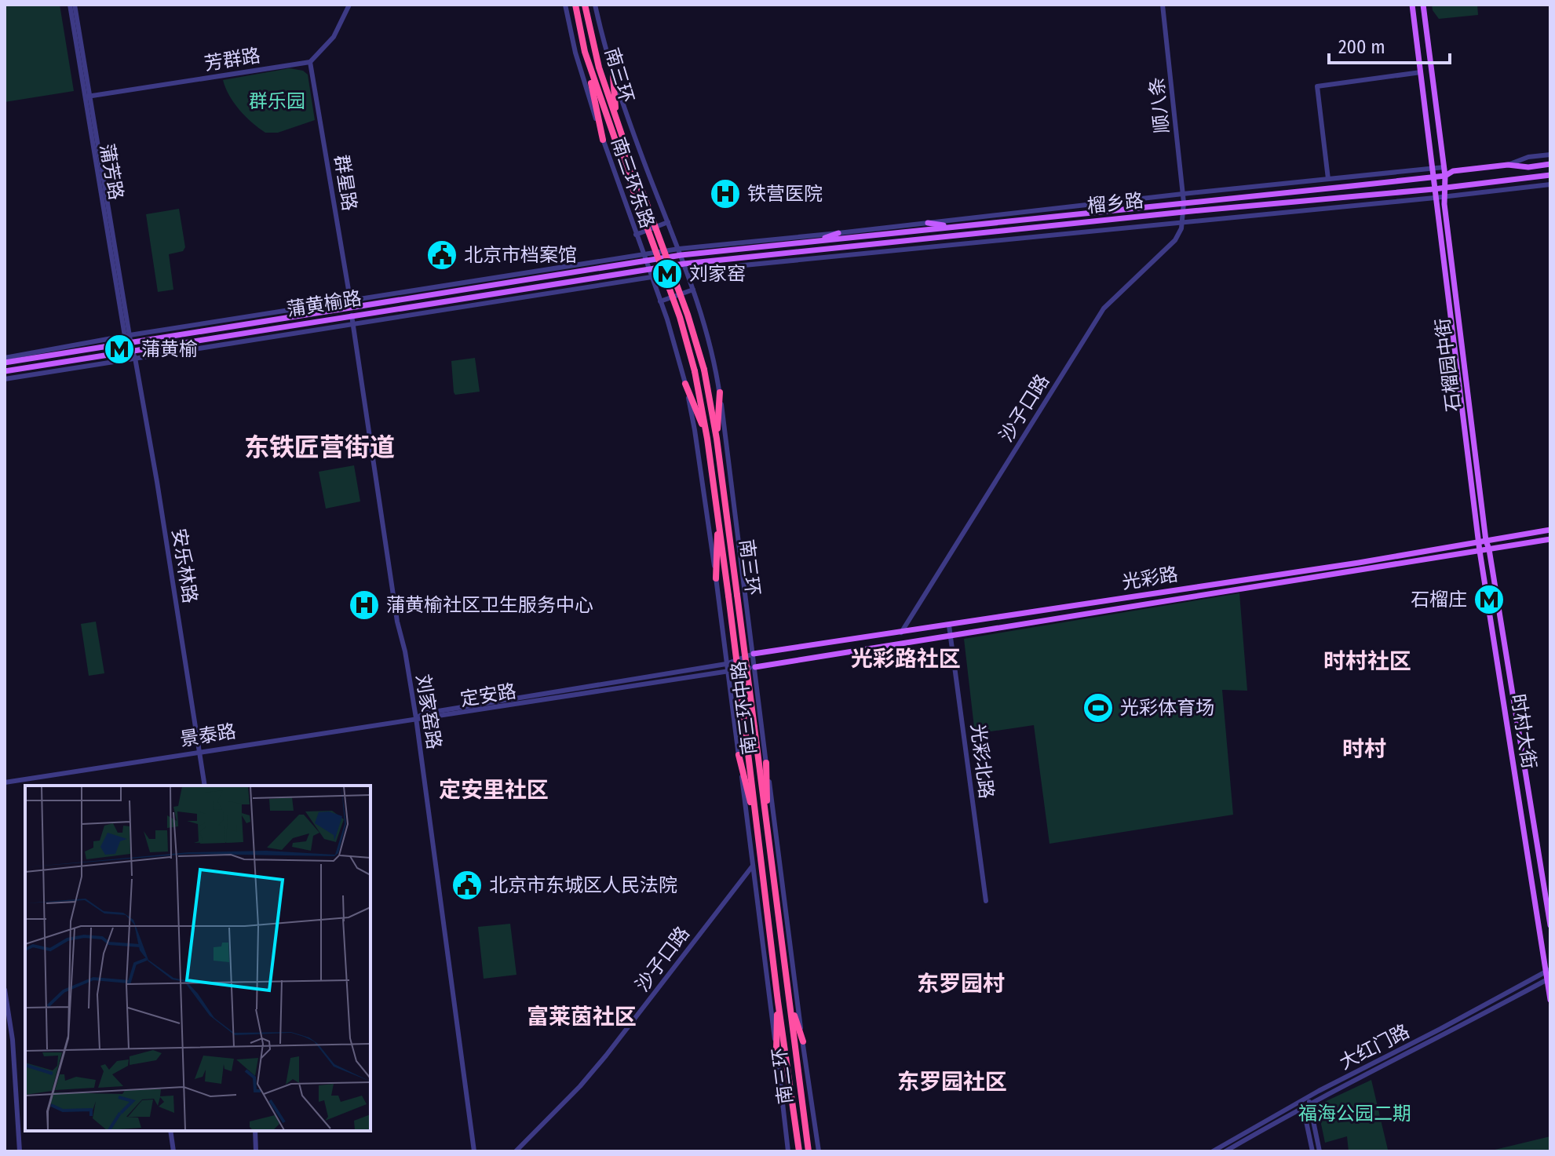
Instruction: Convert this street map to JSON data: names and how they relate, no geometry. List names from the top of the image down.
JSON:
{
  "streets": {
    "highway": ["南三环"],
    "main road": [
      "榴乡路",
      "蒲黄榆路",
      "石榴园中街",
      "光彩路",
      "时村大街"
    ],
    "street": [
      "芳群路",
      "顺八条",
      "蒲芳路",
      "群星路",
      "南三环东路",
      "沙子口路",
      "安乐林路",
      "定安路",
      "南三环中路",
      "刘家窑路",
      "景泰路",
      "光彩北路",
      "大红门路"
    ]
  },
  "crossings": [
    ["芳群路", "蒲芳路"],
    ["芳群路", "群星路"],
    ["顺八条", "榴乡路"],
    ["顺八条", "沙子口路"],
    ["蒲芳路", "榴乡路"],
    ["蒲芳路", "蒲黄榆路"],
    ["蒲芳路", "安乐林路"],
    ["群星路", "榴乡路"],
    ["群星路", "蒲黄榆路"],
    ["群星路", "刘家窑路"],
    ["南三环东路", "榴乡路"],
    ["南三环东路", "蒲黄榆路"],
    ["南三环东路", "南三环中路"],
    ["榴乡路", "蒲黄榆路"],
    ["榴乡路", "石榴园中街"],
    ["榴乡路", "沙子口路"],
    ["榴乡路", "南三环中路"],
    ["蒲黄榆路", "安乐林路"],
    ["蒲黄榆路", "南三环中路"],
    ["蒲黄榆路", "刘家窑路"],
    ["石榴园中街", "光彩路"],
    ["石榴园中街", "时村大街"],
    ["沙子口路", "光彩路"],
    ["沙子口路", "南三环中路"],
    ["安乐林路", "景泰路"],
    ["光彩路", "定安路"],
    ["光彩路", "南三环中路"],
    ["光彩路", "时村大街"],
    ["光彩路", "光彩北路"],
    ["定安路", "南三环中路"],
    ["定安路", "刘家窑路"],
    ["定安路", "景泰路"],
    ["刘家窑路", "景泰路"],
    ["时村大街", "大红门路"]
  ],
  "districts": [
    "东铁匠营街道",
    "光彩路社区",
    "时村社区",
    "时村",
    "定安里社区",
    "东罗园村",
    "富莱茵社区",
    "东罗园社区"
  ],
  "parks": ["群乐园", "福海公园二期"],
  "places": {
    "hospital": ["铁营医院", "蒲黄榆社区卫生服务中心"],
    "public building": ["北京市档案馆", "北京市东城区人民法院"],
    "metro station": ["刘家窑", "蒲黄榆", "石榴庄"],
    "sports": ["光彩体育场"]
  },
  "scale_bar": "200 m"
}
